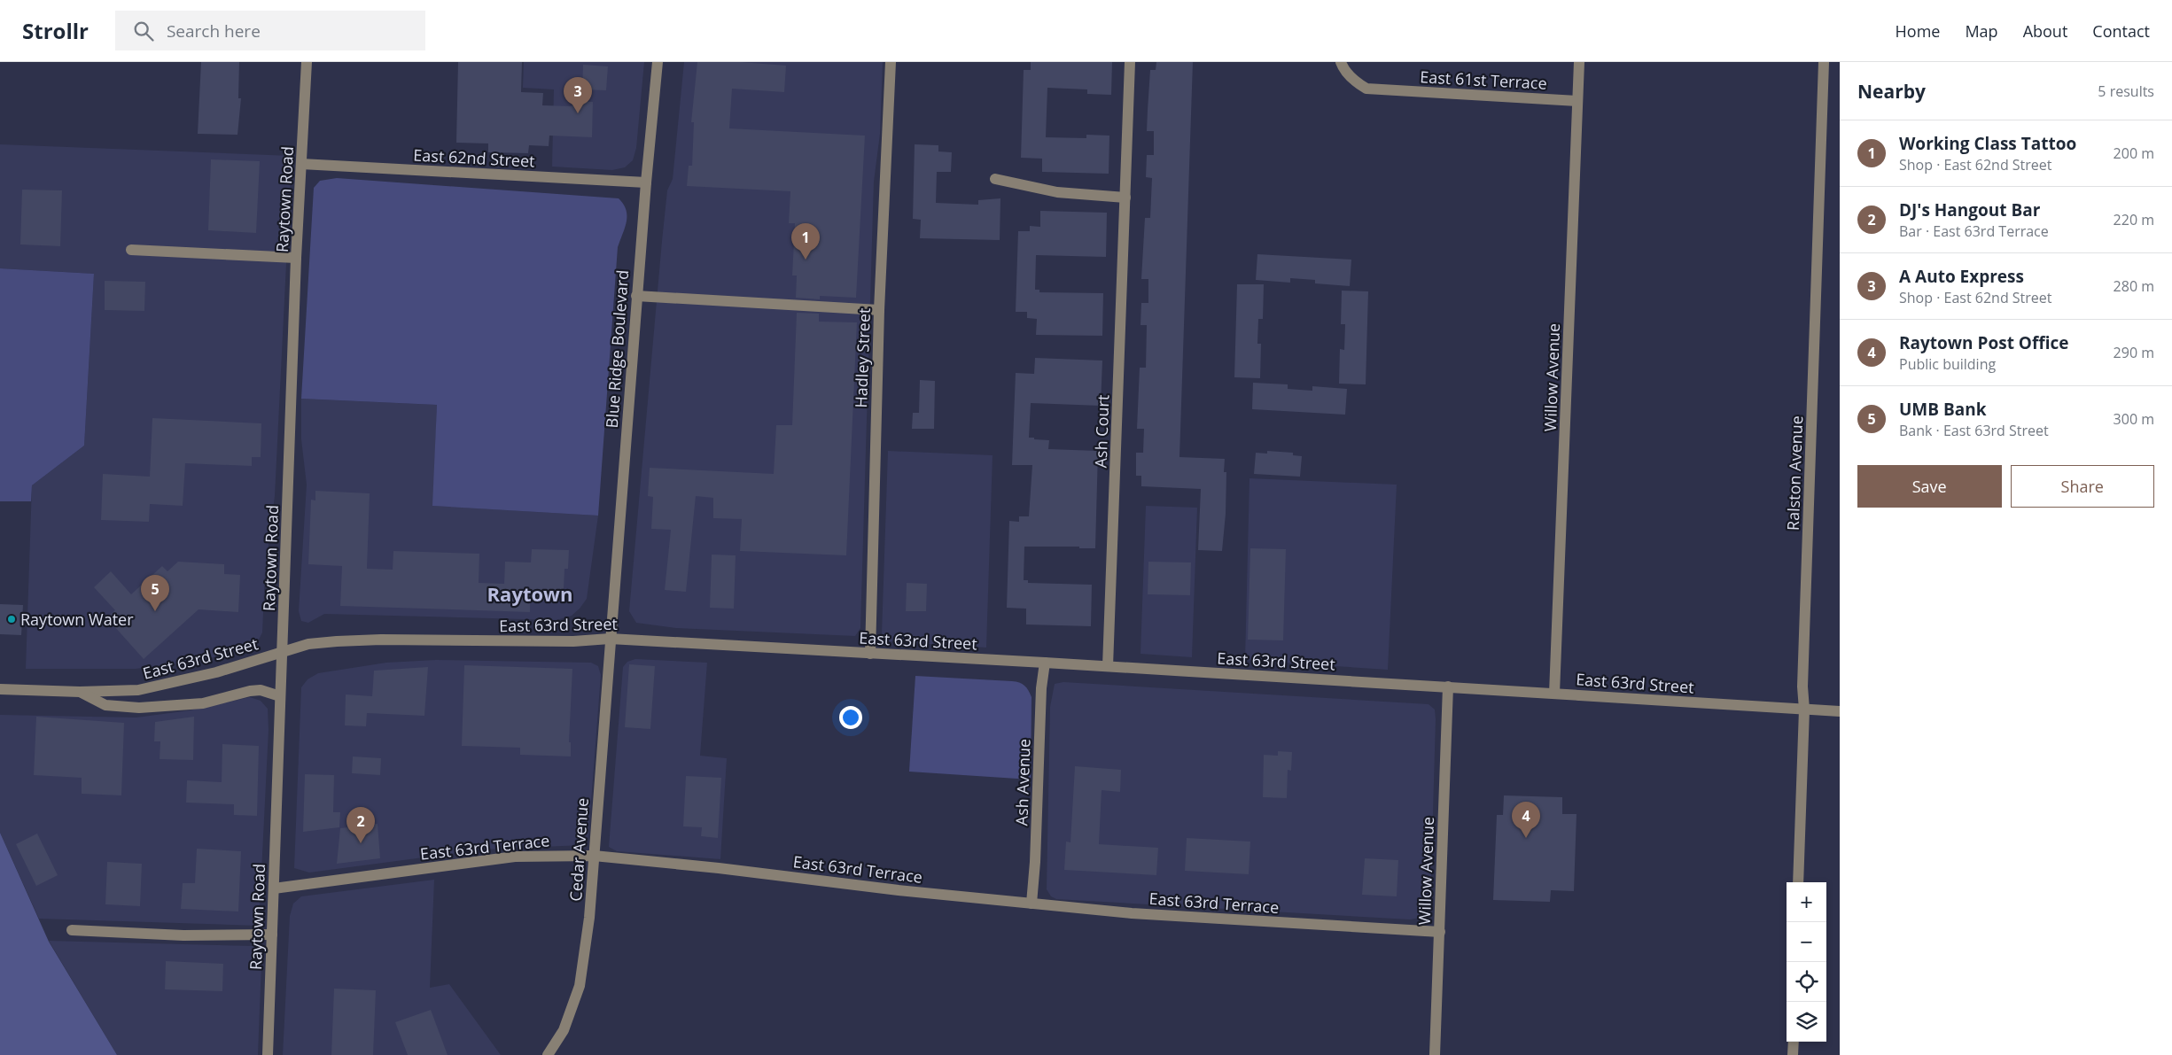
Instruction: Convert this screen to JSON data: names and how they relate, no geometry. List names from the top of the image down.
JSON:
{
  "streets": {
    "street": [
      "East 61st Terrace",
      "East 62nd Street",
      "Raytown Road",
      "Blue Ridge Boulevard",
      "Hadley Street",
      "Willow Avenue",
      "Ash Court",
      "Ralston Avenue",
      "East 63rd Street",
      "Ash Avenue",
      "East 63rd Terrace",
      "Cedar Avenue"
    ]
  },
  "crossings": [
    ["East 61st Terrace", "Willow Avenue"],
    ["East 62nd Street", "Raytown Road"],
    ["East 62nd Street", "Blue Ridge Boulevard"],
    ["Raytown Road", "East 63rd Street"],
    ["Raytown Road", "East 63rd Terrace"],
    ["Blue Ridge Boulevard", "East 63rd Street"],
    ["Blue Ridge Boulevard", "Cedar Avenue"],
    ["Hadley Street", "East 63rd Street"],
    ["Willow Avenue", "East 63rd Street"],
    ["Willow Avenue", "East 63rd Terrace"],
    ["Ash Court", "East 63rd Street"],
    ["Ralston Avenue", "East 63rd Street"],
    ["East 63rd Street", "Ash Avenue"],
    ["East 63rd Street", "Cedar Avenue"],
    ["Ash Avenue", "East 63rd Terrace"],
    ["East 63rd Terrace", "Cedar Avenue"]
  ],
  "districts": ["Raytown"],
  "places": ["Raytown Water"],
  "page": {
    "header": "Strollr",
    "search": "Search here",
    "nav": [
      "Home",
      "Map",
      "About",
      "Contact"
    ],
    "heading": ["Nearby", "5 results"],
    "pins": [
      "3",
      "1",
      "5",
      "4",
      "2"
    ],
    "list": [
      {
        "mark": "1",
        "name": "Working Class Tattoo",
        "note": "Shop · East 62nd Street",
        "value": "200 m"
      },
      {
        "mark": "2",
        "name": "DJ's Hangout Bar",
        "note": "Bar · East 63rd Terrace",
        "value": "220 m"
      },
      {
        "mark": "3",
        "name": "A Auto Express",
        "note": "Shop · East 62nd Street",
        "value": "280 m"
      },
      {
        "mark": "4",
        "name": "Raytown Post Office",
        "note": "Public building",
        "value": "290 m"
      },
      {
        "mark": "5",
        "name": "UMB Bank",
        "note": "Bank · East 63rd Street",
        "value": "300 m"
      }
    ],
    "buttons": ["Save", "Share"],
    "map_buttons": ["+", "−"]
  }
}
